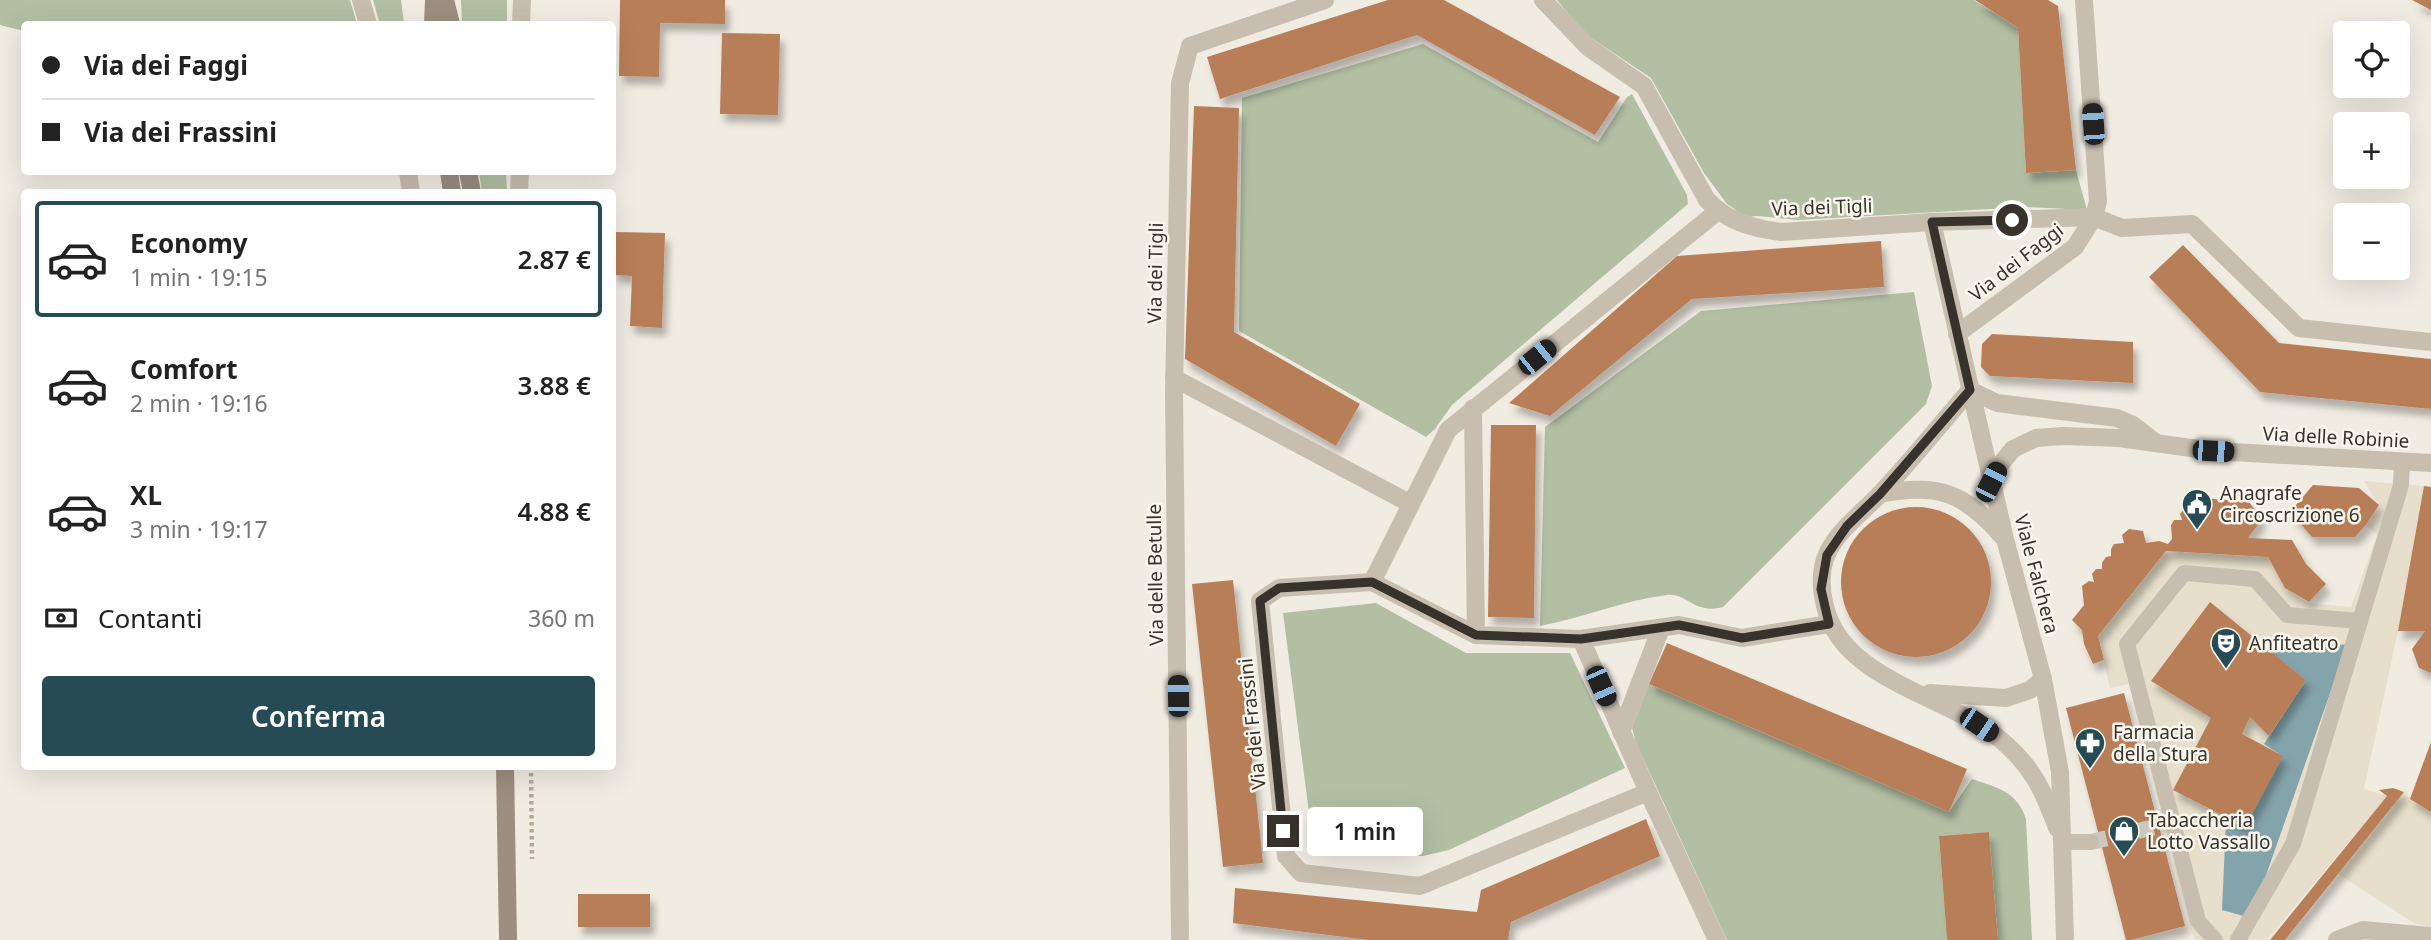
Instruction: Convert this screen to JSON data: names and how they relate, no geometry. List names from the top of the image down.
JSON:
{
  "streets": {
    "street": [
      "Via dei Tigli",
      "Via dei Faggi",
      "Via delle Robinie",
      "Viale Falchera",
      "Via delle Betulle",
      "Via dei Frassini"
    ]
  },
  "crossings": [
    ["Via dei Tigli", "Via dei Faggi"],
    ["Via dei Tigli", "Viale Falchera"],
    ["Via dei Tigli", "Via delle Betulle"],
    ["Via dei Faggi", "Viale Falchera"],
    ["Via delle Robinie", "Viale Falchera"]
  ],
  "places": {
    "public building": ["Anagrafe Circoscrizione 6"],
    "theatre": ["Anfiteatro"],
    "pharmacy": ["Farmacia della Stura"],
    "shop": ["Tabaccheria Lotto Vassallo"]
  },
  "page": {
    "map_buttons": ["+", "−"],
    "banner": ["Via dei Faggi", "Via dei Frassini"],
    "list": [
      {
        "name": "Economy",
        "note": "1 min · 19:15",
        "value": "2.87 €"
      },
      {
        "name": "Comfort",
        "note": "2 min · 19:16",
        "value": "3.88 €"
      },
      {
        "name": "XL",
        "note": "3 min · 19:17",
        "value": "4.88 €"
      }
    ],
    "pay": ["Contanti", "360 m"],
    "buttons": "Conferma",
    "bubble": "1 min"
  }
}
